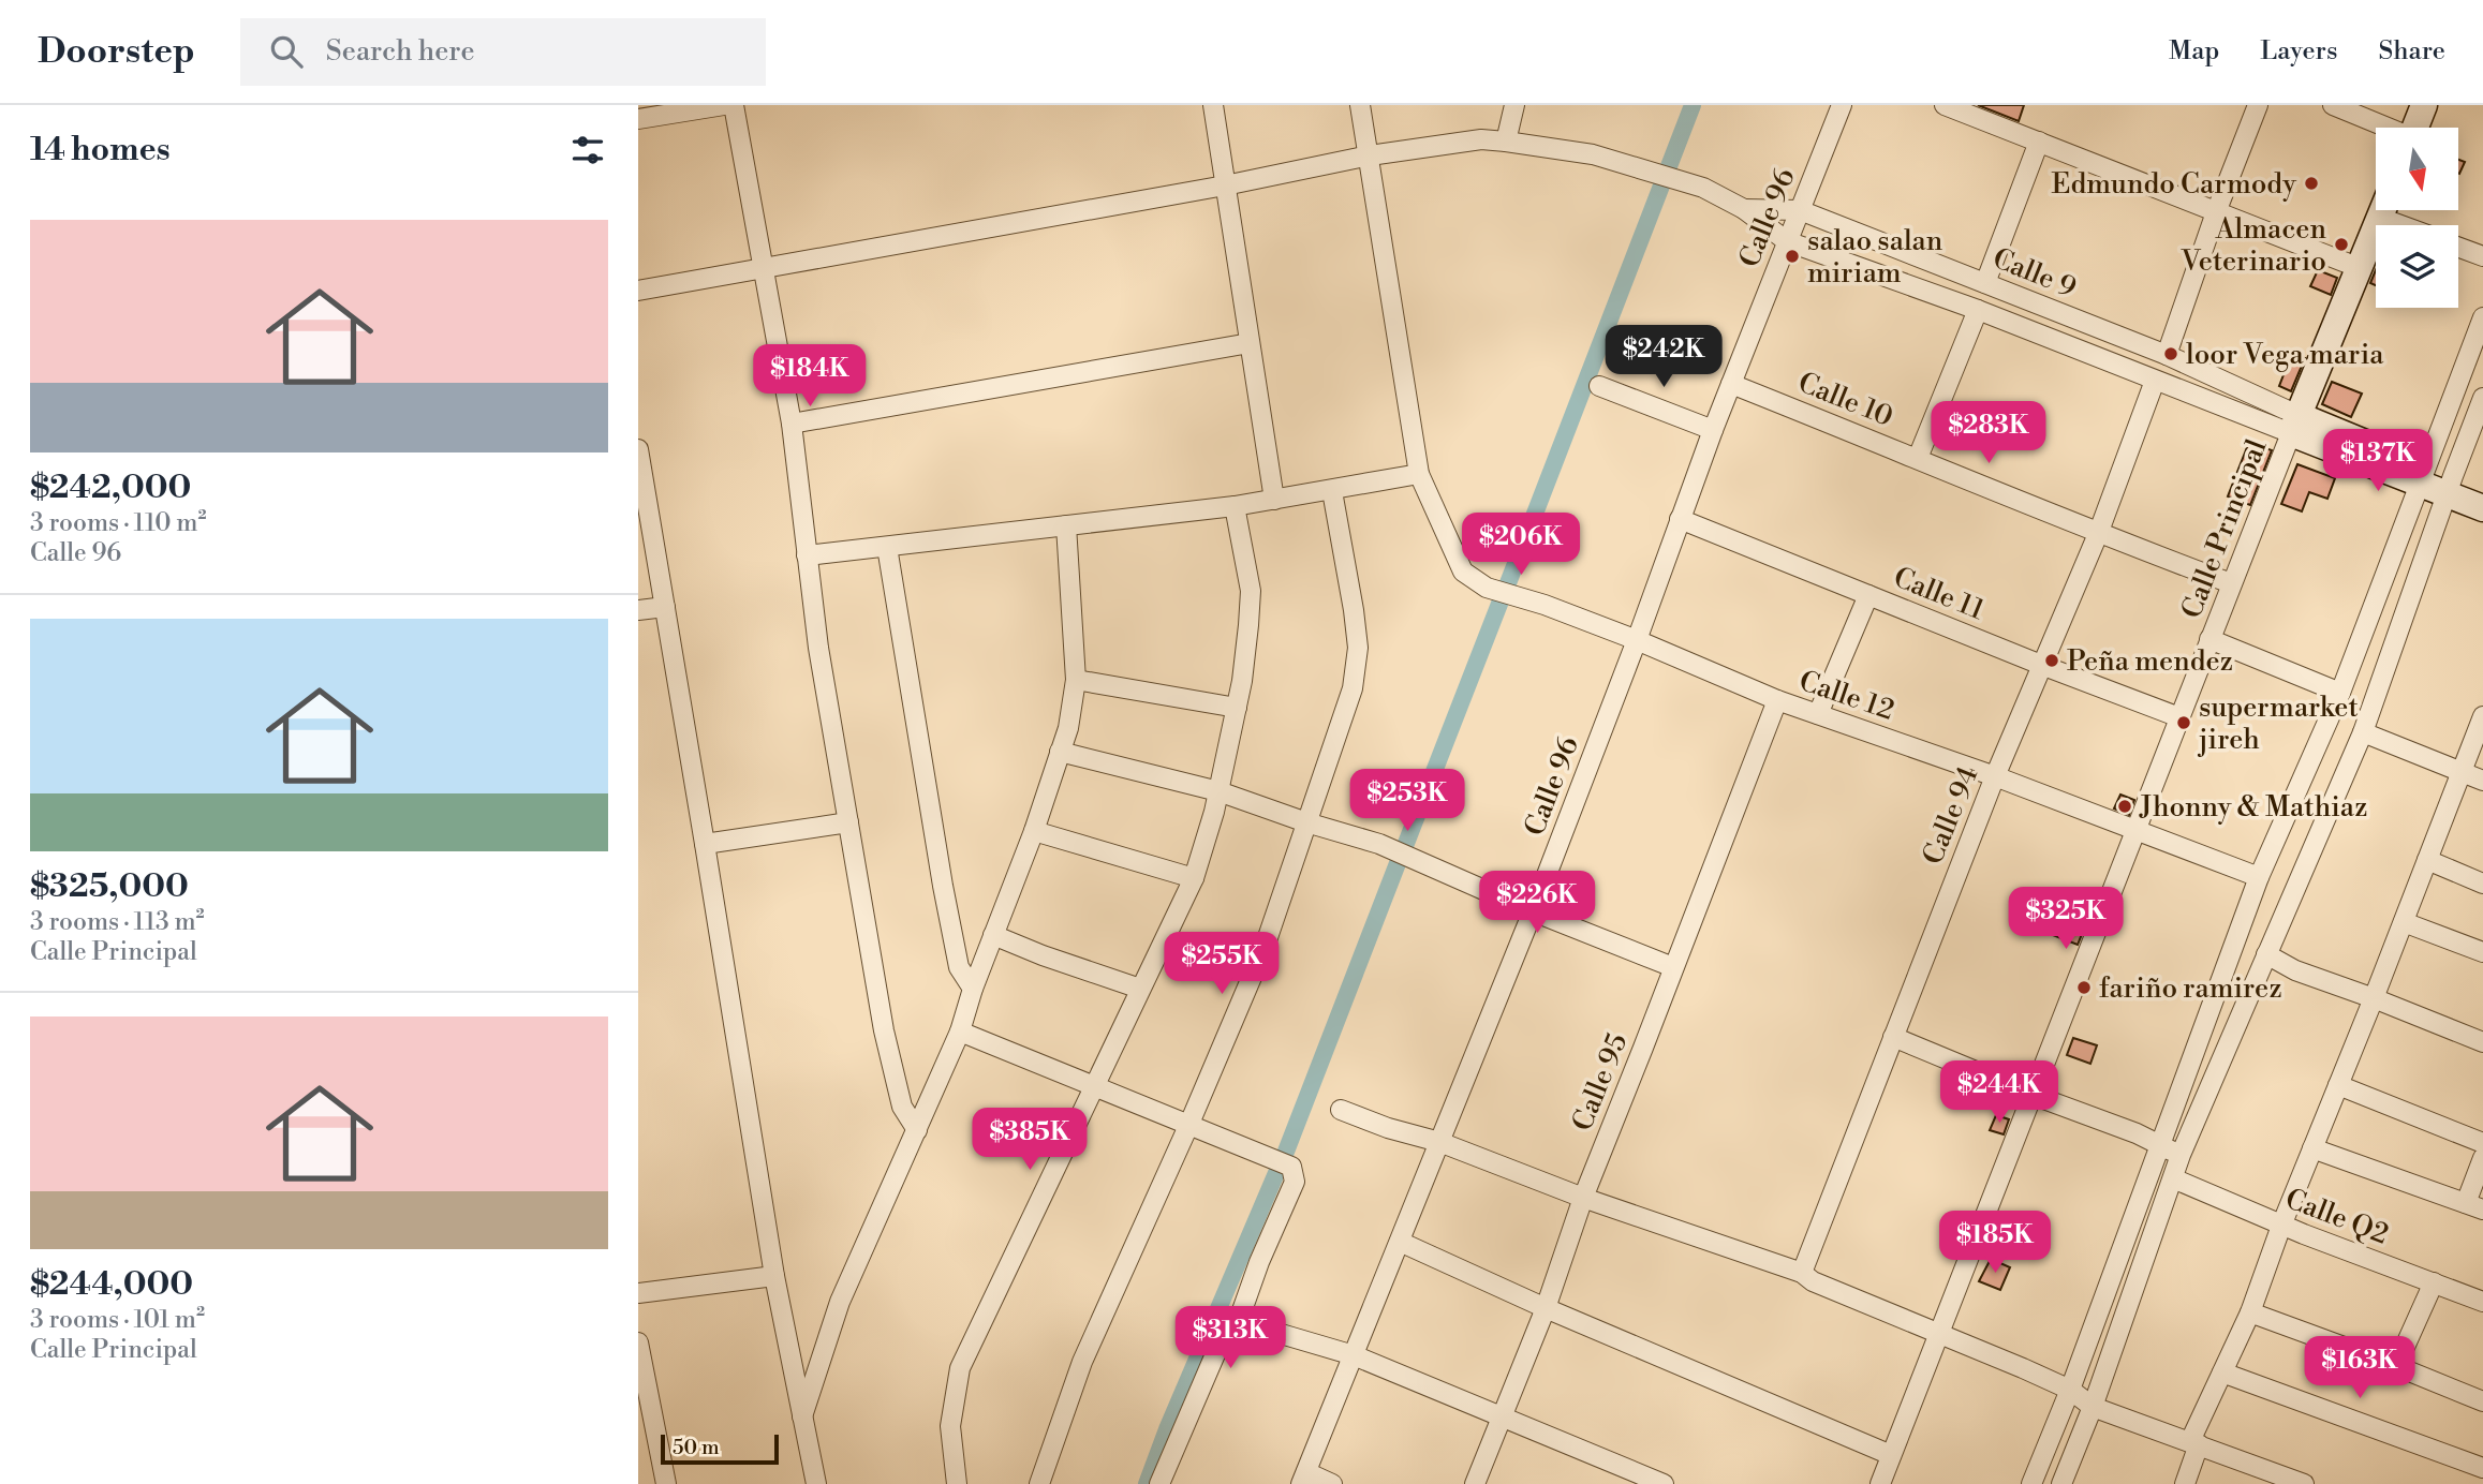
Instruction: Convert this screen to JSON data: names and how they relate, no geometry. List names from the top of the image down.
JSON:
{
  "streets": {
    "street": [
      "Calle 96",
      "Calle 9",
      "Calle 10",
      "Calle Principal",
      "Calle 11",
      "Calle 12",
      "Calle 94",
      "Calle 95",
      "Calle Q2"
    ]
  },
  "crossings": [
    ["Calle 96", "Calle 9"],
    ["Calle 96", "Calle 10"],
    ["Calle 96", "Calle 11"],
    ["Calle 96", "Calle 12"],
    ["Calle 9", "Calle Principal"],
    ["Calle 9", "Calle 12"],
    ["Calle 9", "Calle 94"],
    ["Calle 10", "Calle Principal"],
    ["Calle 10", "Calle 94"],
    ["Calle Principal", "Calle 11"],
    ["Calle Principal", "Calle 12"],
    ["Calle 11", "Calle 94"],
    ["Calle 12", "Calle 94"],
    ["Calle 12", "Calle 95"]
  ],
  "places": [
    "Edmundo Carmody",
    "Almacen Veterinario",
    "salao salan miriam",
    "loor Vega maria",
    "Peña mendez",
    "supermarket jireh",
    "Jhonny & Mathiaz",
    "fariño ramirez"
  ],
  "scale_bar": "50 m",
  "north": "bottom",
  "page": {
    "header": "Doorstep",
    "search": "Search here",
    "nav": ["Map", "Layers", "Share"],
    "heading": "14 homes",
    "list": [
      {
        "name": "$242,000",
        "note": "3 rooms · 110 m² · Calle 96"
      },
      {
        "name": "$325,000",
        "note": "3 rooms · 113 m² · Calle Principal"
      },
      {
        "name": "$244,000",
        "note": "3 rooms · 101 m² · Calle Principal"
      }
    ],
    "price": [
      "$242K",
      "$184K",
      "$283K",
      "$137K",
      "$206K",
      "$253K",
      "$226K",
      "$325K",
      "$255K",
      "$244K",
      "$385K",
      "$185K",
      "$313K",
      "$163K"
    ],
    "scale": "50 m"
  }
}
